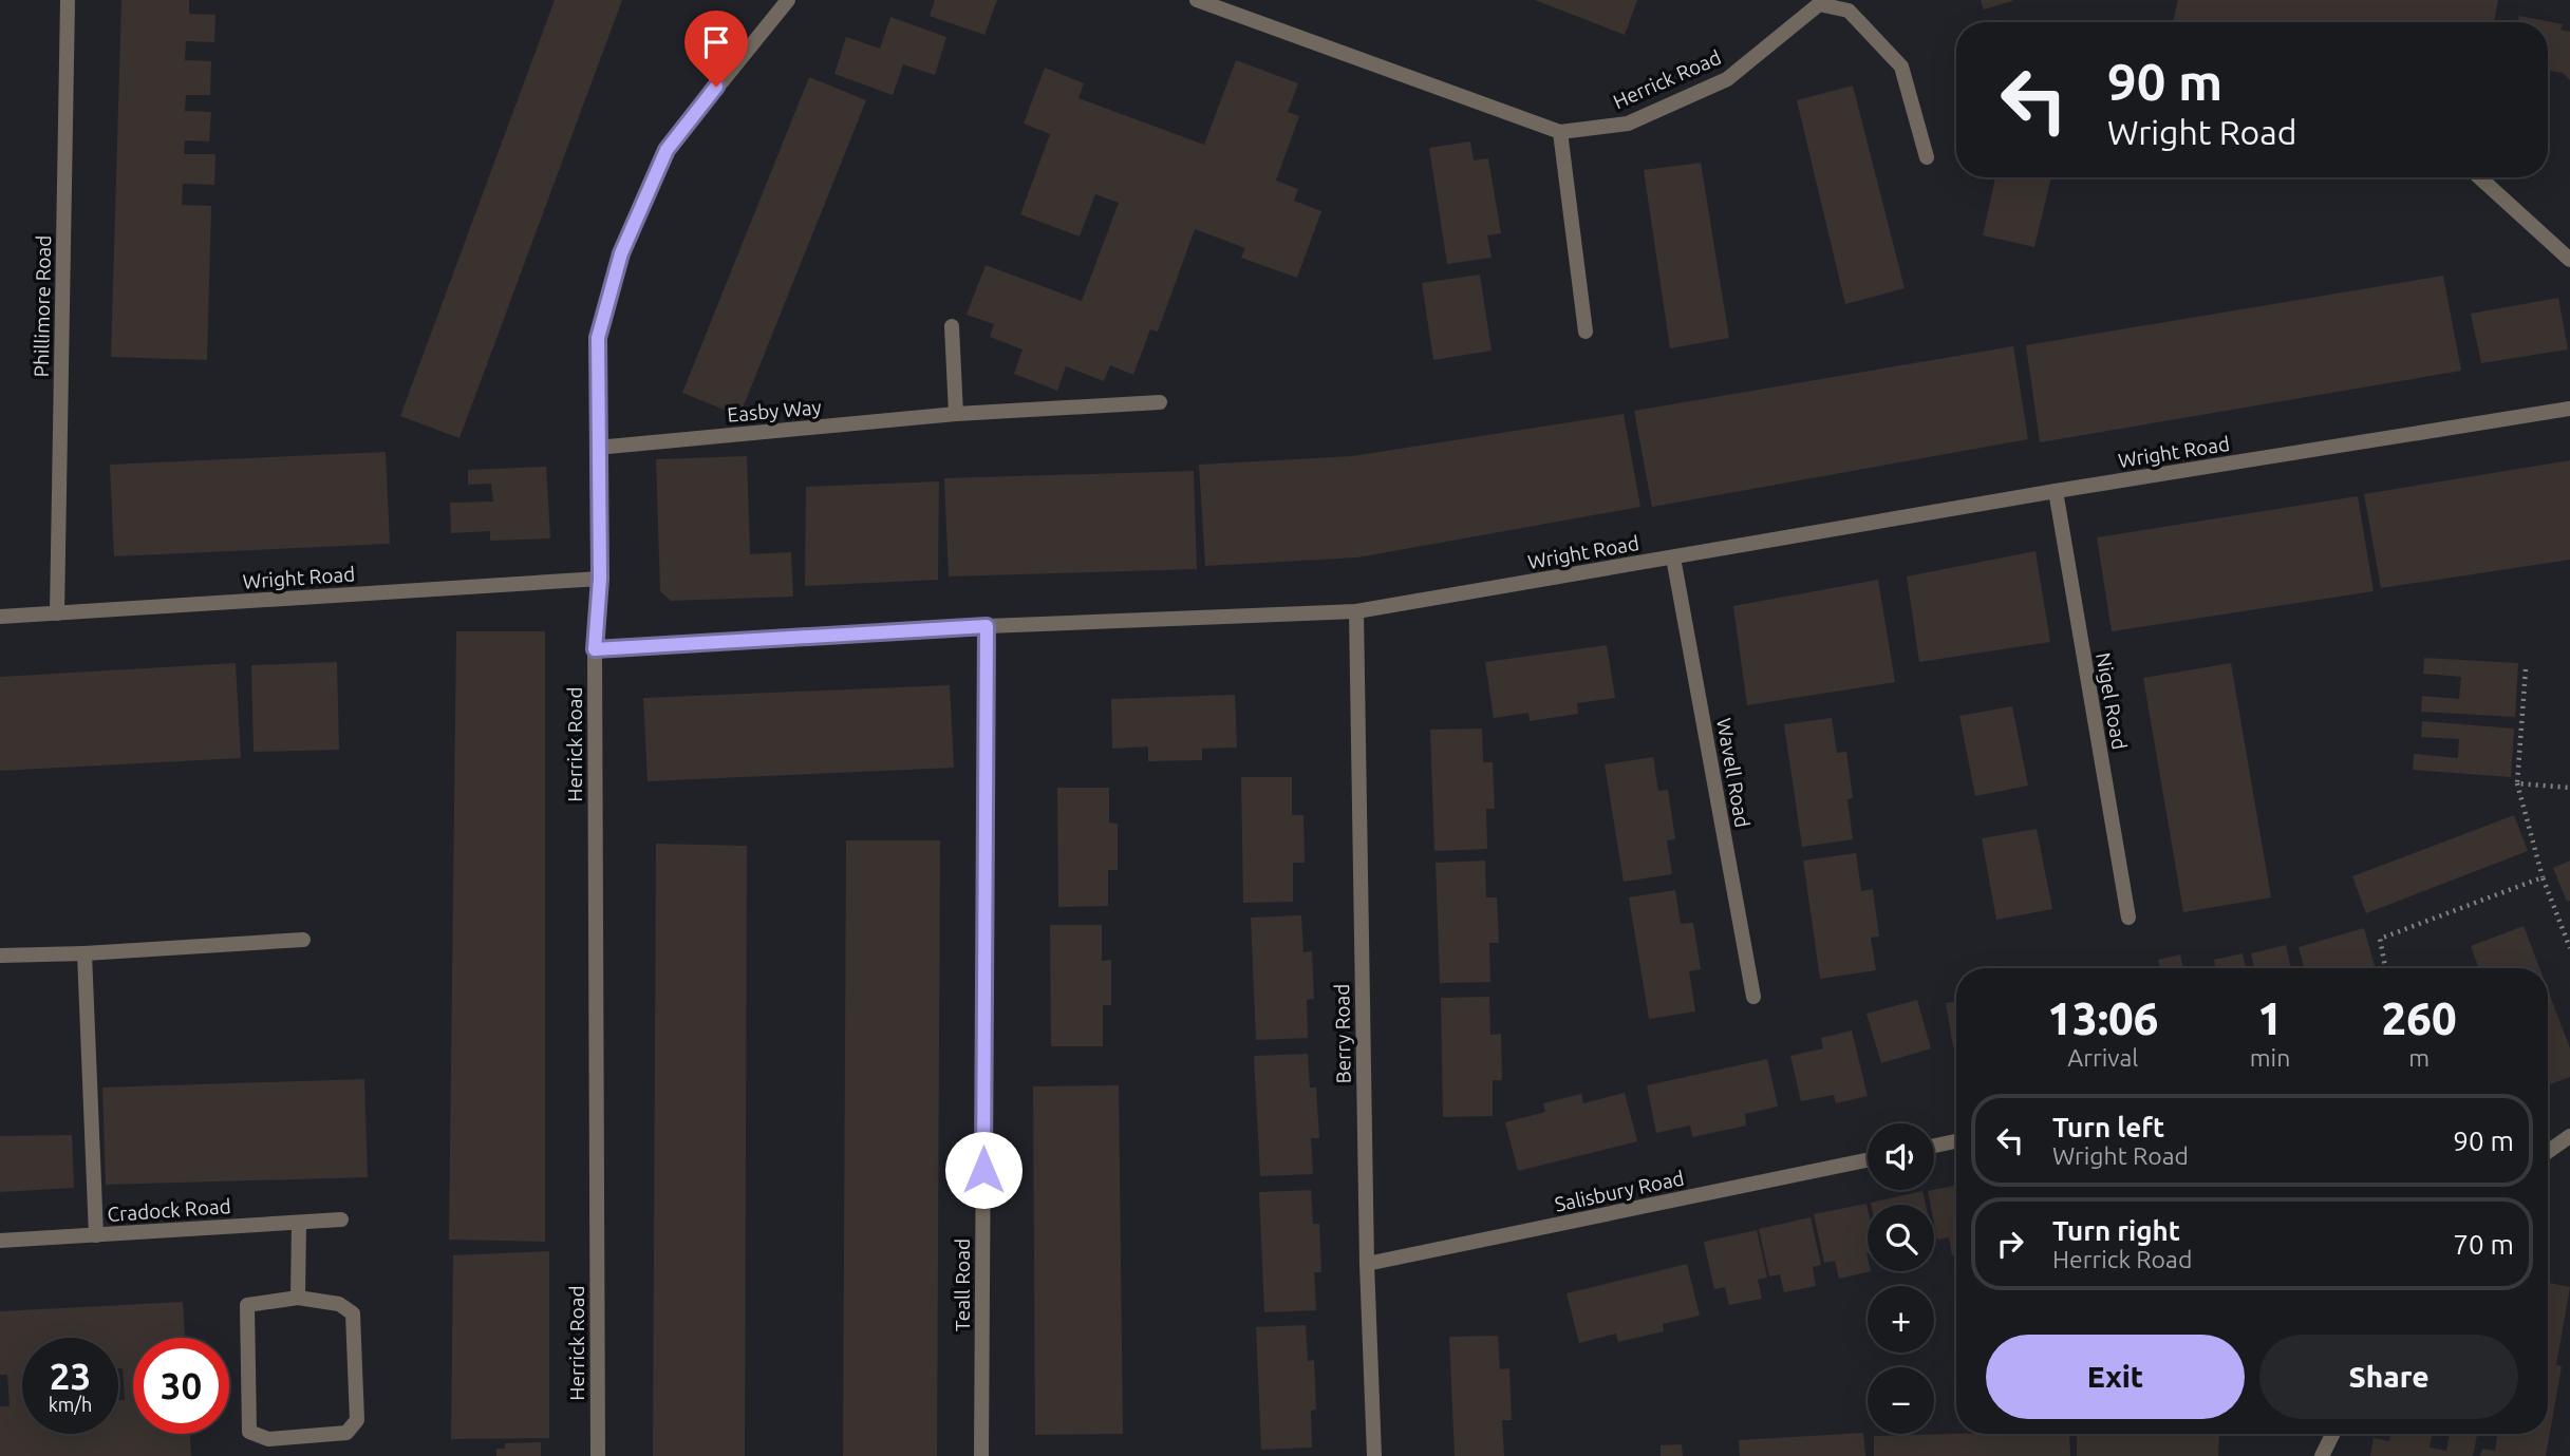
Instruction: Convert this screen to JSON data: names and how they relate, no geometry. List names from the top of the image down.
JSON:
{
  "streets": {
    "street": [
      "Herrick Road",
      "Phillimore Road",
      "Easby Way",
      "Wright Road",
      "Nigel Road",
      "Wavell Road",
      "Berry Road",
      "Salisbury Road",
      "Cradock Road",
      "Teall Road"
    ]
  },
  "crossings": [
    ["Herrick Road", "Easby Way"],
    ["Herrick Road", "Wright Road"],
    ["Phillimore Road", "Wright Road"],
    ["Wright Road", "Nigel Road"],
    ["Wright Road", "Wavell Road"],
    ["Wright Road", "Berry Road"],
    ["Wright Road", "Teall Road"],
    ["Berry Road", "Salisbury Road"]
  ],
  "page": {
    "turn": ["90 m", "Wright Road"],
    "eta": [
      "13:06",
      "Arrival",
      "1",
      "min",
      "260",
      "m"
    ],
    "list": [
      {
        "name": "Turn left",
        "note": "Wright Road",
        "value": "90 m"
      },
      {
        "name": "Turn right",
        "note": "Herrick Road",
        "value": "70 m"
      }
    ],
    "map_buttons": ["+", "−"],
    "buttons": ["Exit", "Share"],
    "speed": "23 km/h",
    "limit": "30"
  }
}
